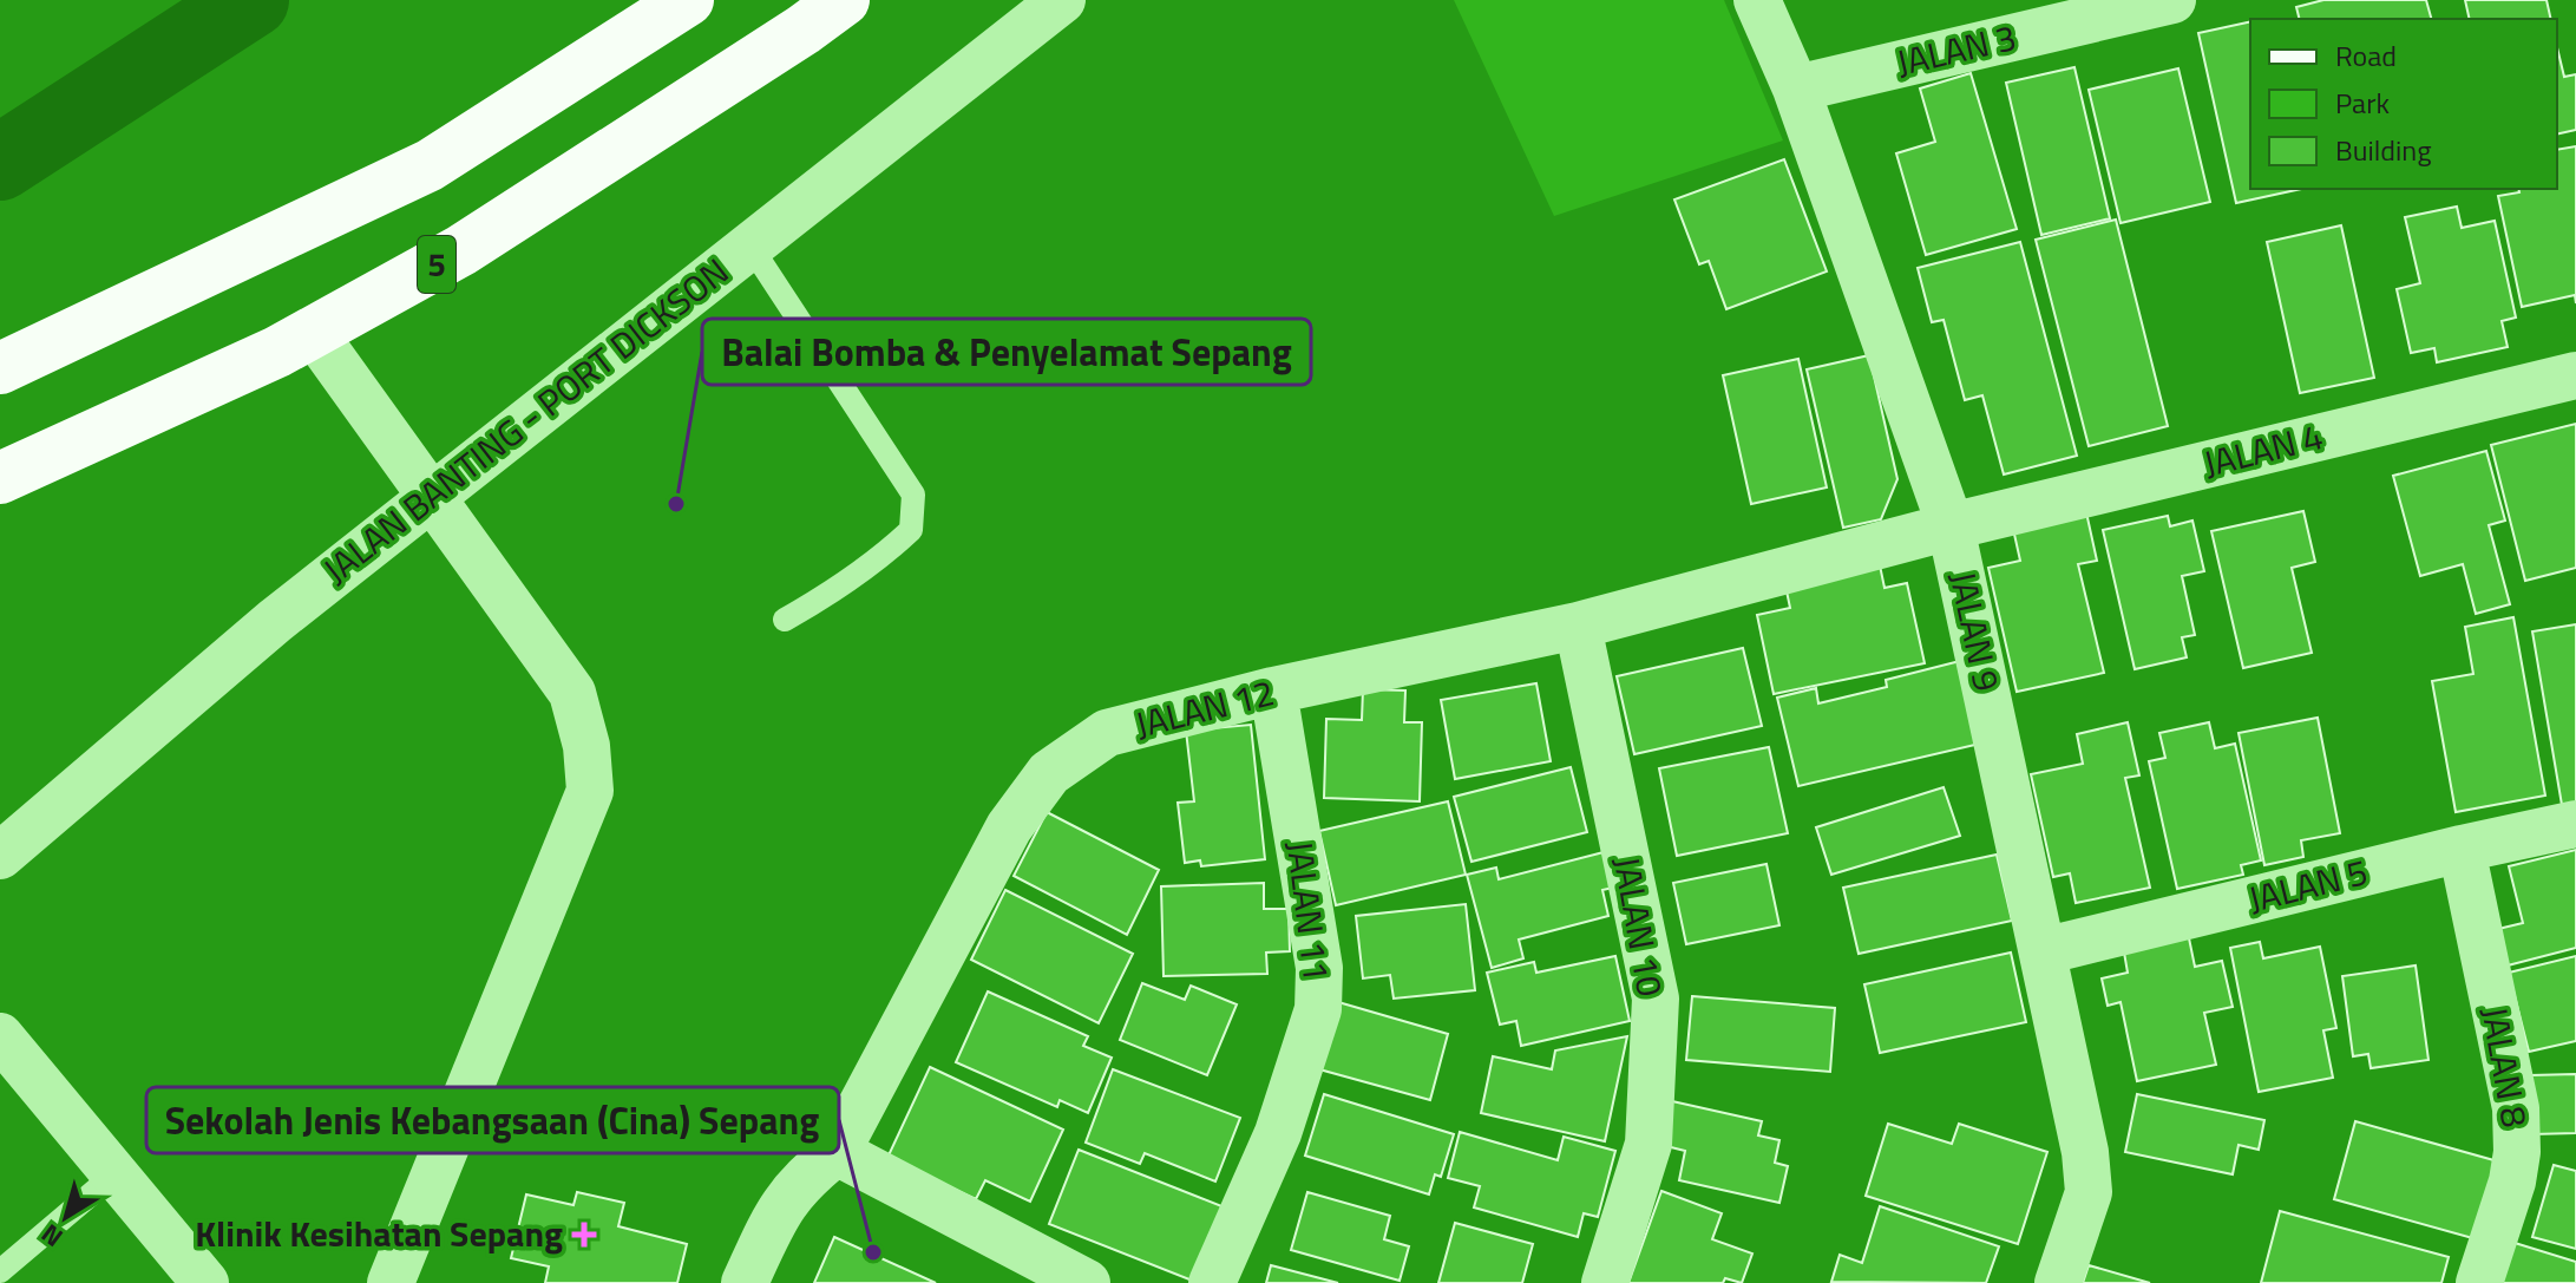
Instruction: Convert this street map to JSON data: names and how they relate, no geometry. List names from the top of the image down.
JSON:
{
  "streets": {
    "main road": ["5"],
    "street": [
      "JALAN 3",
      "JALAN BANTING - PORT DICKSON",
      "JALAN 4",
      "JALAN 9",
      "JALAN 12",
      "JALAN 5",
      "JALAN 11",
      "JALAN 10",
      "JALAN 8"
    ]
  },
  "crossings": [
    ["JALAN 3", "JALAN 9"],
    ["JALAN 4", "JALAN 9"],
    ["JALAN 4", "JALAN 12"],
    ["JALAN 9", "JALAN 12"],
    ["JALAN 9", "JALAN 5"],
    ["JALAN 12", "JALAN 11"],
    ["JALAN 12", "JALAN 10"],
    ["JALAN 5", "JALAN 8"]
  ],
  "places": {
    "other": ["Balai Bomba & Penyelamat Sepang", "Sekolah Jenis Kebangsaan (Cina) Sepang"],
    "health": ["Klinik Kesihatan Sepang"]
  },
  "legend": ["Road", "Park", "Building"],
  "north": "bottom left"
}
